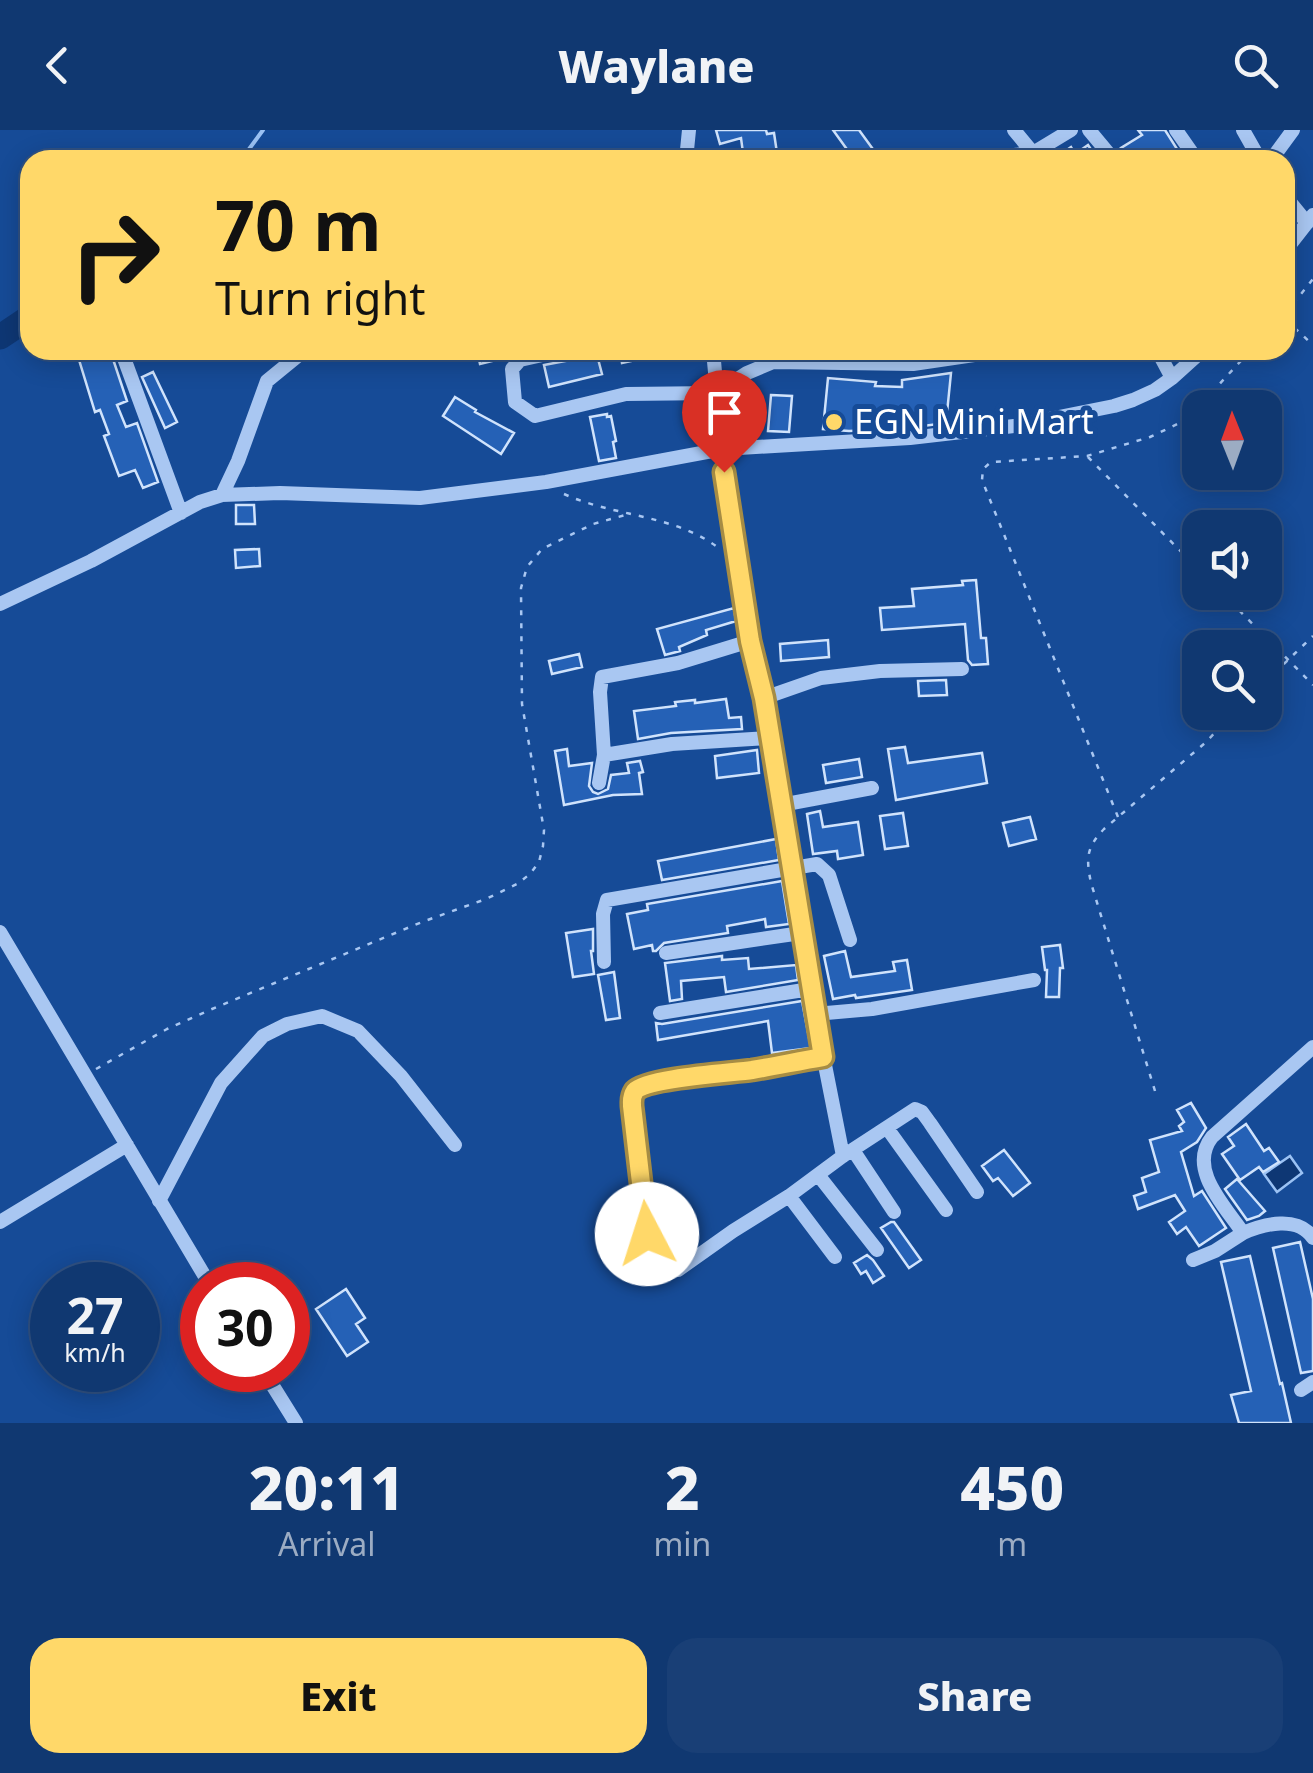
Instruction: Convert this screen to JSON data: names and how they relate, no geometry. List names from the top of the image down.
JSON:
{
  "places": ["EGN Mini Mart"],
  "north": "top",
  "page": {
    "header": "Waylane",
    "turn": ["70 m", "Turn right"],
    "speed": "27 km/h",
    "limit": "30",
    "eta": [
      "20:11",
      "Arrival",
      "2",
      "min",
      "450",
      "m"
    ],
    "buttons": ["Exit", "Share"]
  }
}
